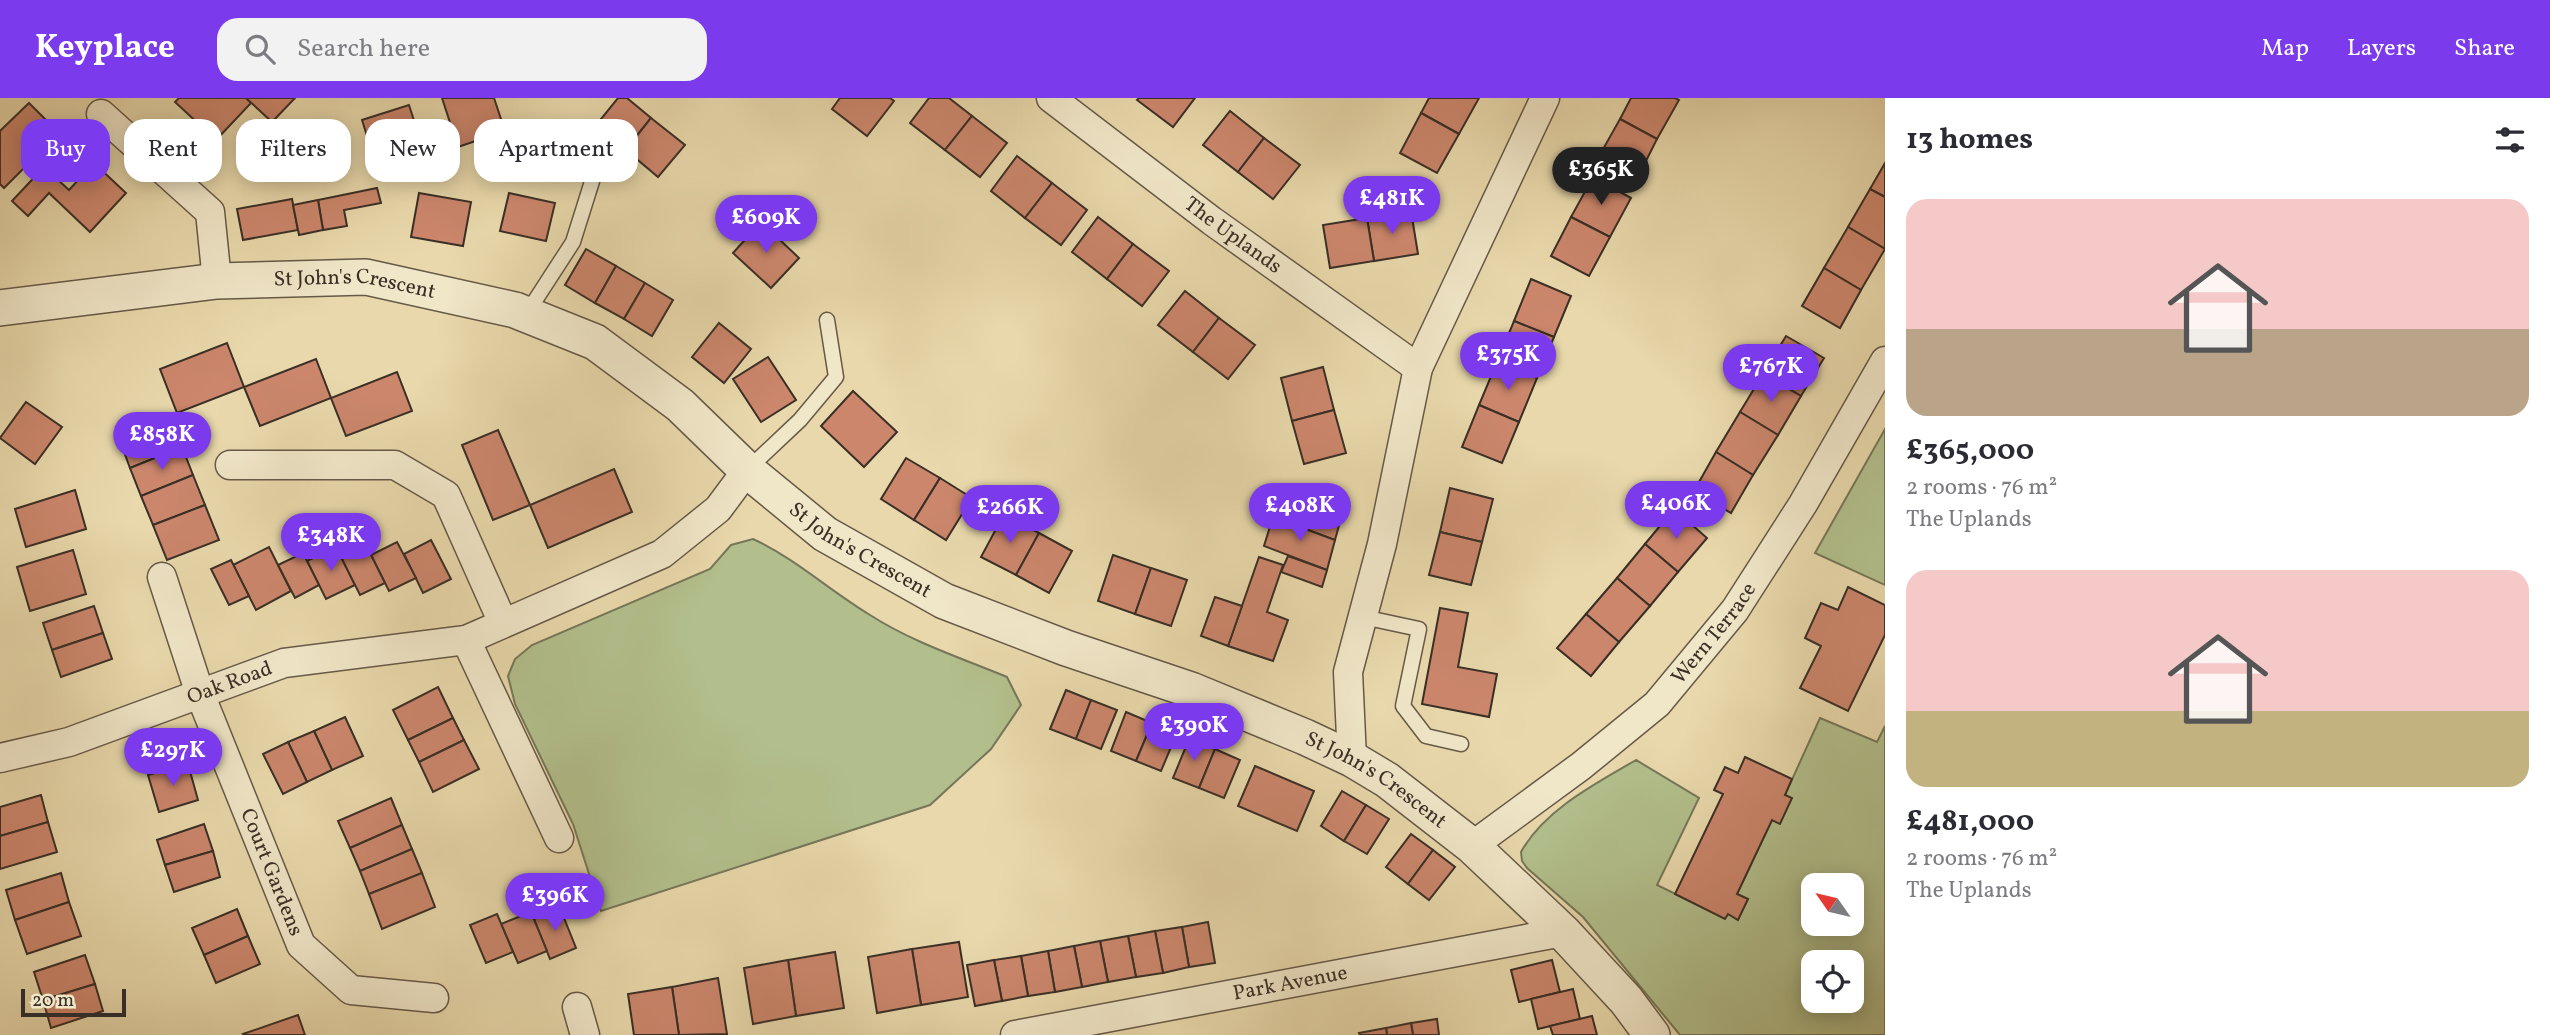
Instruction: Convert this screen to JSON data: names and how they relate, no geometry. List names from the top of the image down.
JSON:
{
  "streets": {
    "street": [
      "The Uplands",
      "St John's Crescent",
      "Wern Terrace",
      "Oak Road",
      "Court Gardens",
      "Park Avenue"
    ]
  },
  "crossings": [
    ["St John's Crescent", "Wern Terrace"],
    ["St John's Crescent", "Oak Road"],
    ["St John's Crescent", "Park Avenue"],
    ["Oak Road", "Court Gardens"]
  ],
  "scale_bar": "20 m",
  "north": "top left",
  "page": {
    "header": "Keyplace",
    "search": "Search here",
    "nav": ["Map", "Layers", "Share"],
    "heading": "13 homes",
    "chip": [
      "Buy",
      "Rent",
      "Filters",
      "New",
      "Apartment"
    ],
    "price": [
      "£365K",
      "£481K",
      "£609K",
      "£375K",
      "£767K",
      "£858K",
      "£406K",
      "£408K",
      "£266K",
      "£348K",
      "£390K",
      "£297K",
      "£396K"
    ],
    "list": [
      {
        "name": "£365,000",
        "note": "2 rooms · 76 m² · The Uplands"
      },
      {
        "name": "£481,000",
        "note": "2 rooms · 76 m² · The Uplands"
      }
    ],
    "scale": "20 m"
  }
}
